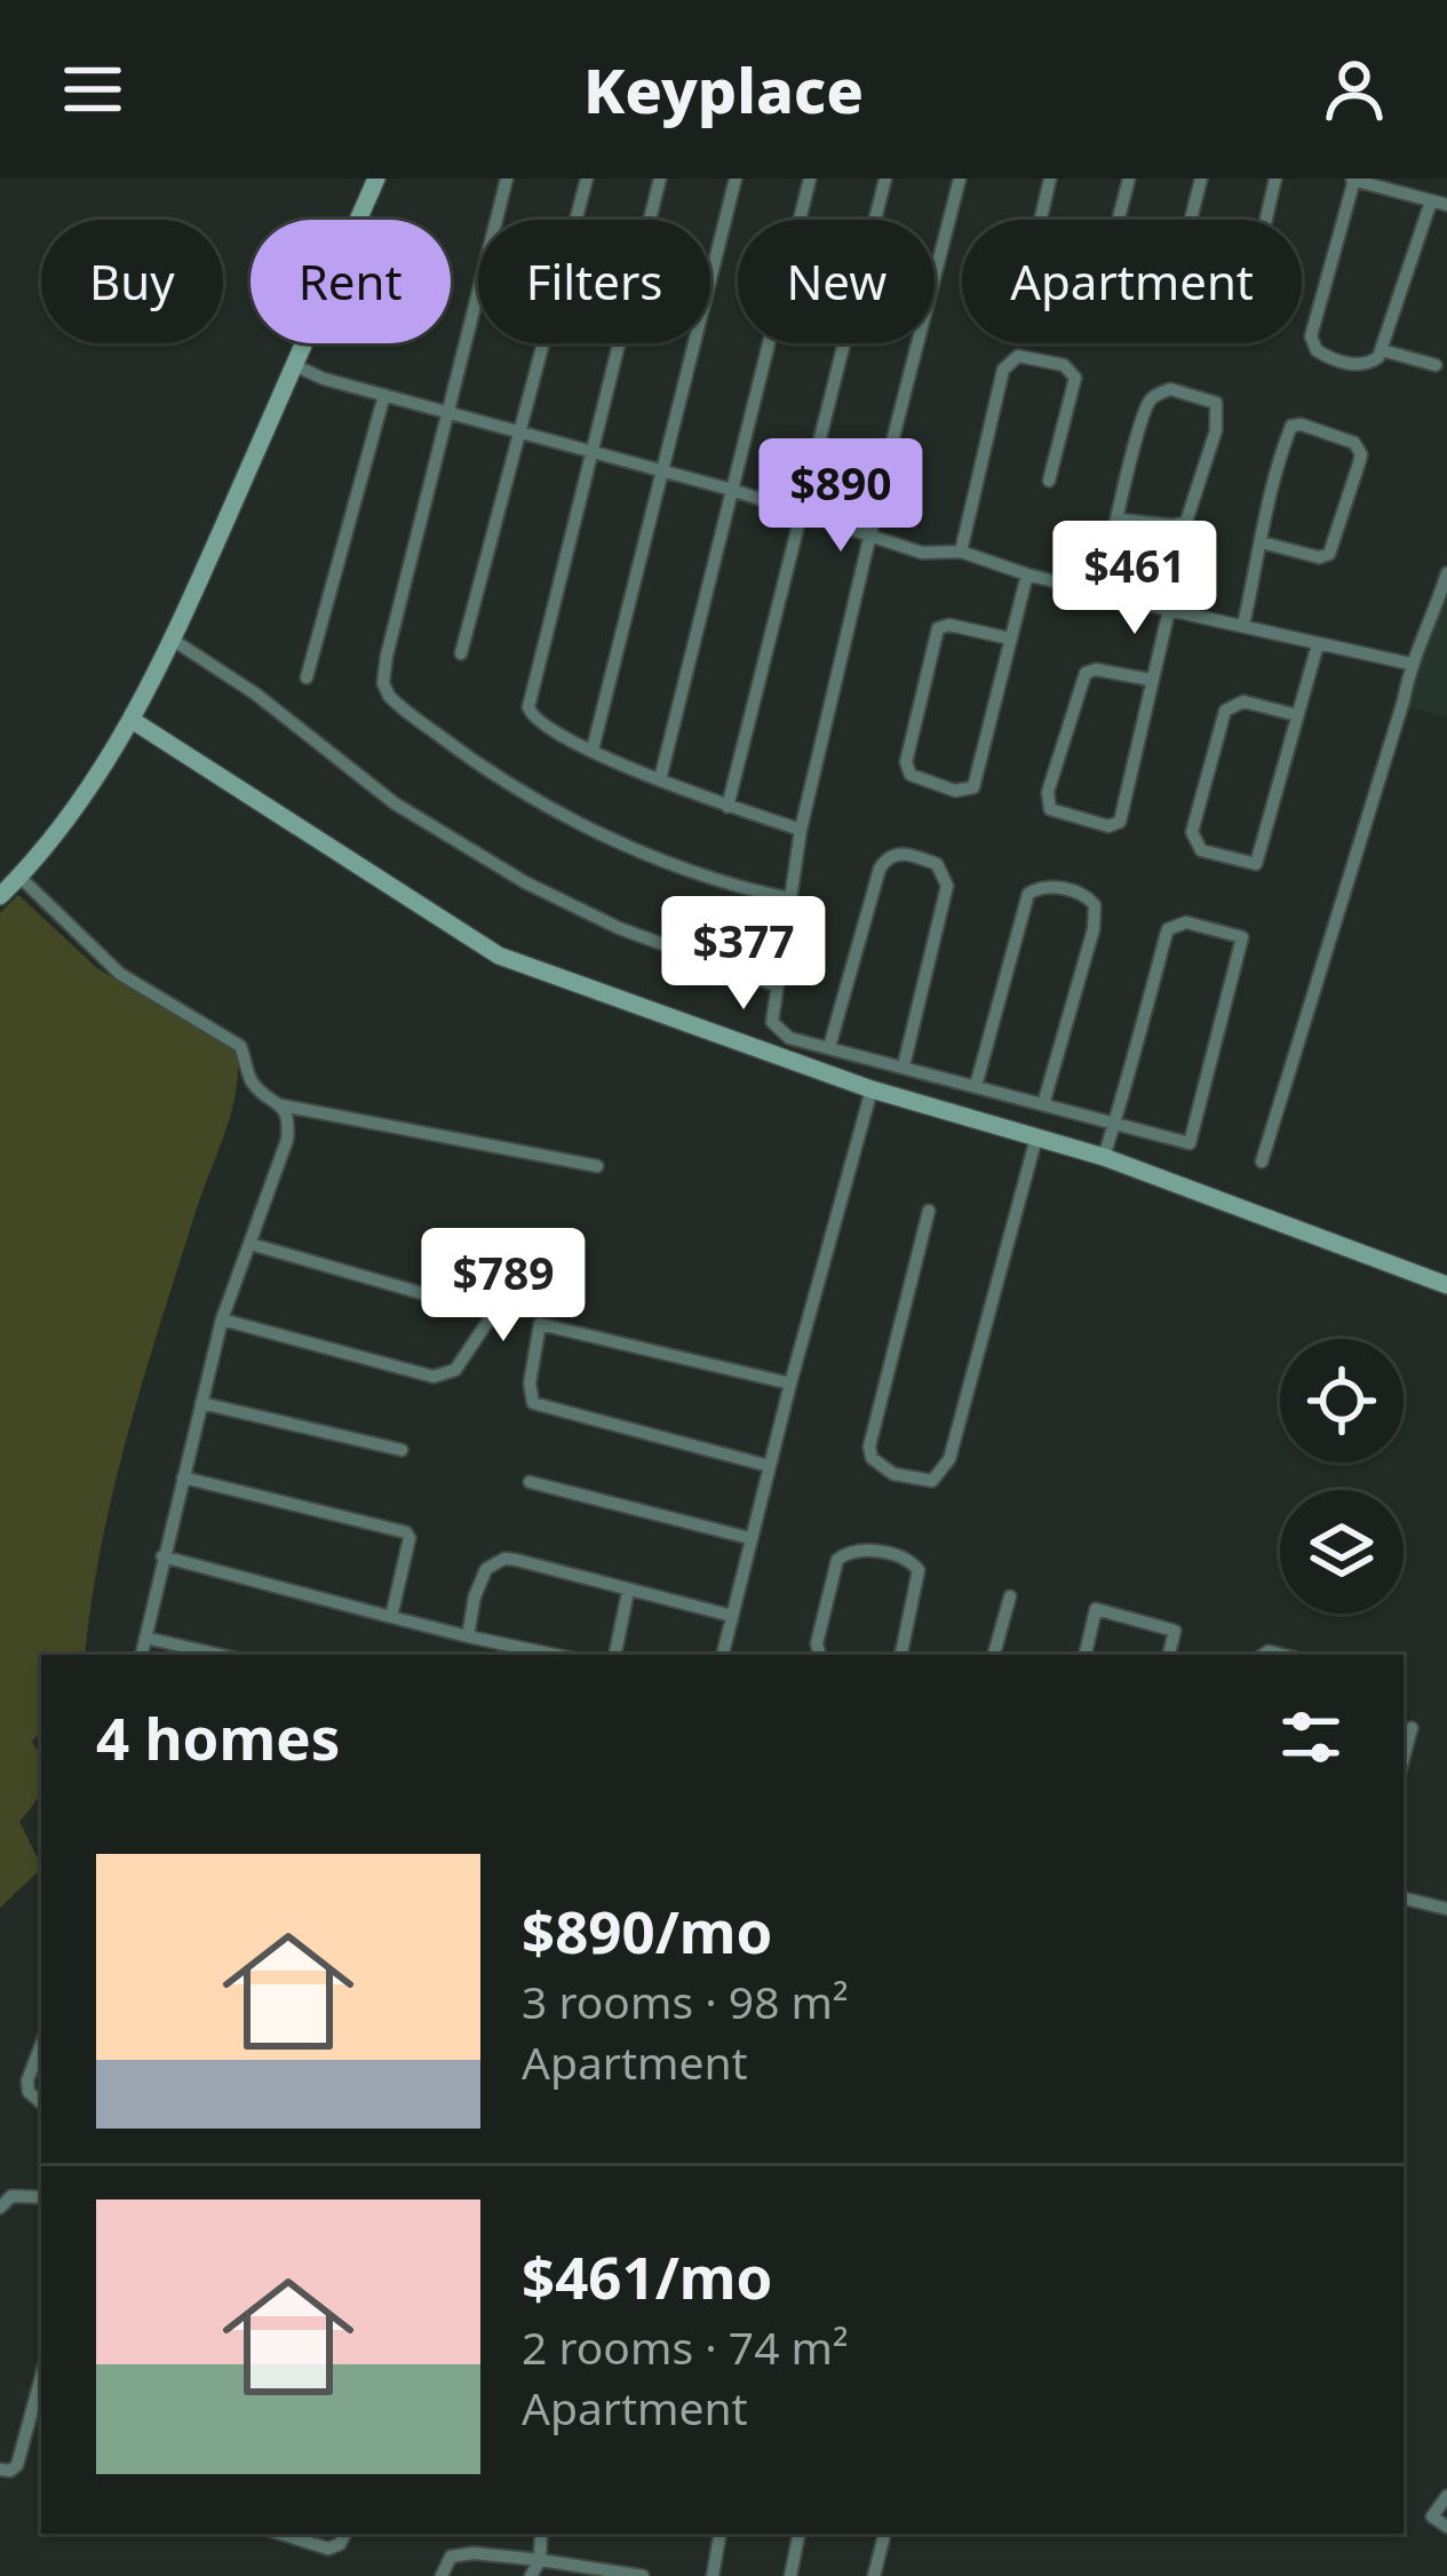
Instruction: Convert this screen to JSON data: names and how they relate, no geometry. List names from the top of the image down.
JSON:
{
  "page": {
    "header": "Keyplace",
    "chip": [
      "Buy",
      "Rent",
      "Filters",
      "New",
      "Apartment"
    ],
    "price": [
      "$890",
      "$461",
      "$377",
      "$789"
    ],
    "heading": "4 homes",
    "list": [
      {
        "name": "$890/mo",
        "note": "3 rooms · 98 m² · Apartment"
      },
      {
        "name": "$461/mo",
        "note": "2 rooms · 74 m² · Apartment"
      }
    ]
  }
}
